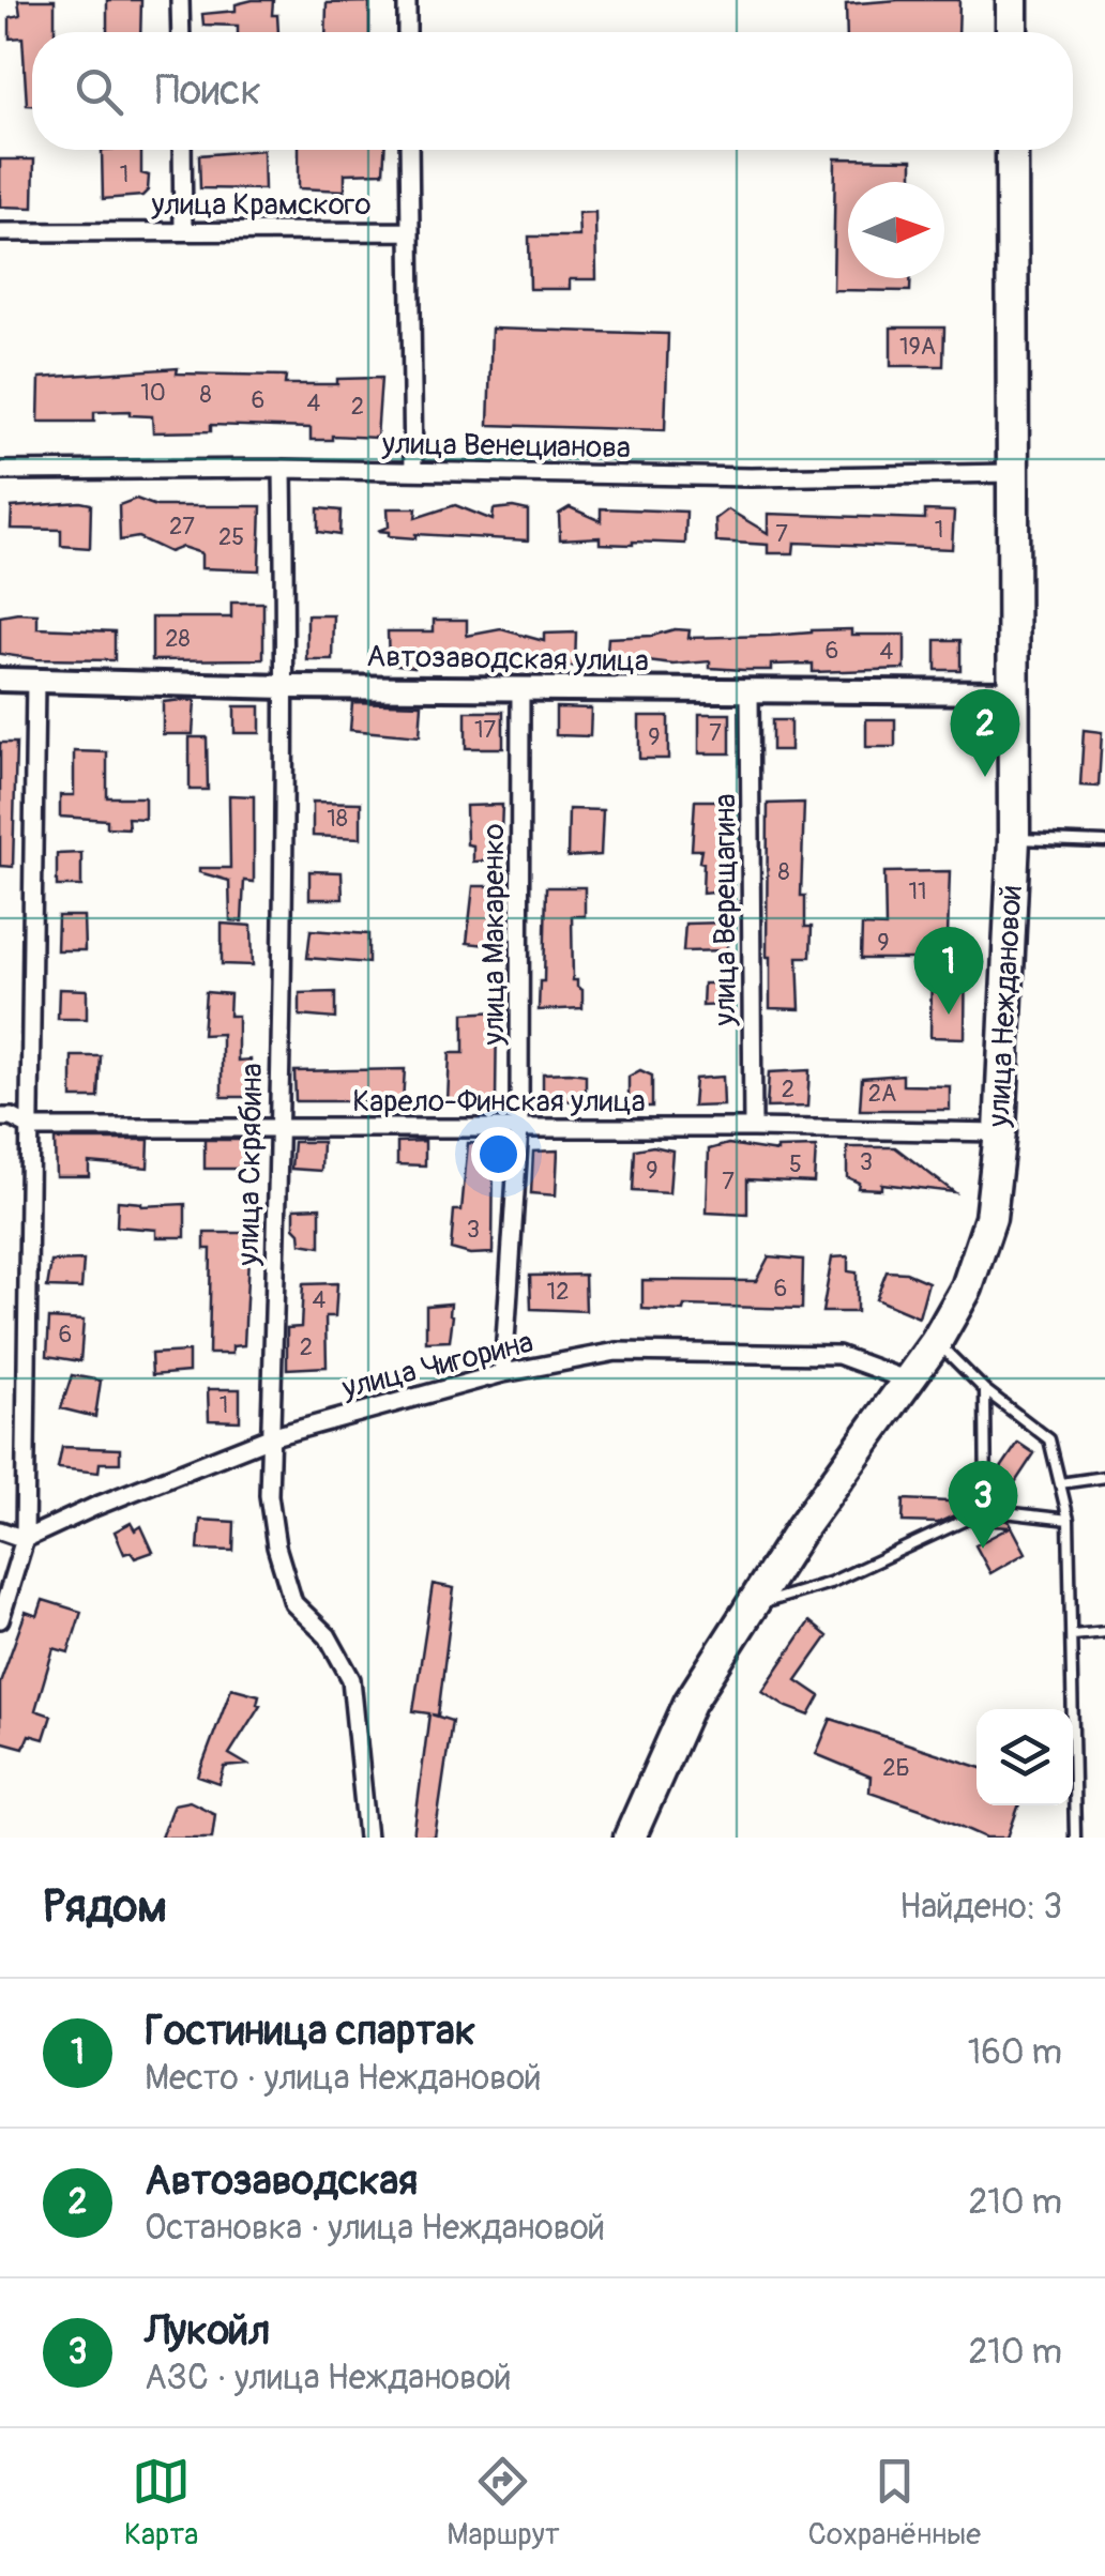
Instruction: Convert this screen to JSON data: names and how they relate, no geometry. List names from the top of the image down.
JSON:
{
  "streets": {
    "highway": ["улица Неждановой"],
    "street": [
      "улица Крамского",
      "улица Венецианова",
      "Автозаводская улица",
      "улица Верещагина",
      "улица Макаренко",
      "Карело-Финская улица",
      "улица Скрябина",
      "улица Чигорина"
    ]
  },
  "crossings": [
    ["улица Крамского", "улица Венецианова"],
    ["улица Венецианова", "улица Неждановой"],
    ["улица Венецианова", "улица Скрябина"],
    ["Автозаводская улица", "улица Верещагина"],
    ["Автозаводская улица", "улица Макаренко"],
    ["Автозаводская улица", "улица Неждановой"],
    ["Автозаводская улица", "улица Скрябина"],
    ["улица Верещагина", "Карело-Финская улица"],
    ["улица Макаренко", "Карело-Финская улица"],
    ["улица Макаренко", "улица Чигорина"],
    ["улица Неждановой", "Карело-Финская улица"],
    ["улица Неждановой", "улица Чигорина"],
    ["Карело-Финская улица", "улица Скрябина"],
    ["улица Скрябина", "улица Чигорина"]
  ],
  "house_numbers": [
    "1",
    "19А",
    "10",
    "8",
    "6",
    "4",
    "2",
    "27",
    "1",
    "7",
    "25",
    "28",
    "6",
    "4",
    "17",
    "7",
    "9",
    "18",
    "8",
    "11",
    "9",
    "2",
    "2А",
    "3",
    "5",
    "9",
    "7",
    "3",
    "6",
    "12",
    "4",
    "6",
    "2",
    "1",
    "2Б"
  ],
  "north": "right",
  "page": {
    "search": "Поиск",
    "pins": ["2", "1", "3"],
    "heading": ["Рядом", "Найдено: 3"],
    "list": [
      {
        "mark": "1",
        "name": "Гостиница спартак",
        "note": "Место · улица Неждановой",
        "value": "160 m"
      },
      {
        "mark": "2",
        "name": "Автозаводская",
        "note": "Остановка · улица Неждановой",
        "value": "210 m"
      },
      {
        "mark": "3",
        "name": "Лукойл",
        "note": "АЗС · улица Неждановой",
        "value": "210 m"
      }
    ],
    "nav": ["Карта", "Маршрут", "Сохранённые"]
  }
}
